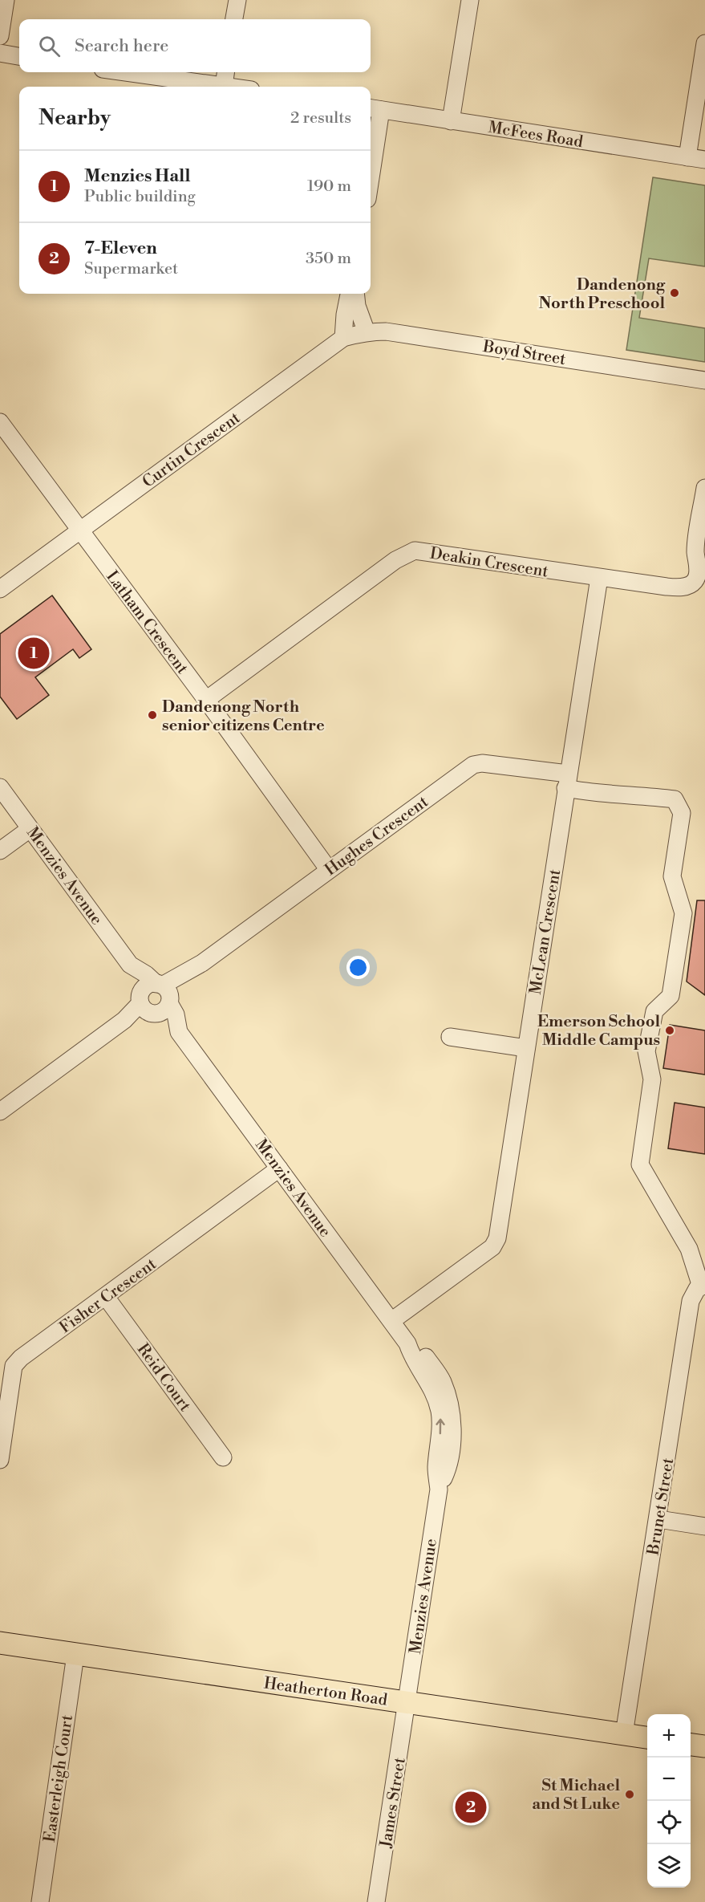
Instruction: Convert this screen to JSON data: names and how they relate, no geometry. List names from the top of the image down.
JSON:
{
  "streets": {
    "main road": ["Heatherton Road"],
    "street": [
      "McFees Road",
      "Boyd Street",
      "Curtin Crescent",
      "Deakin Crescent",
      "Latham Crescent",
      "Hughes Crescent",
      "Menzies Avenue",
      "McLean Crescent",
      "Fisher Crescent",
      "Reid Court",
      "Brunet Street",
      "Easterleigh Court",
      "James Street"
    ]
  },
  "crossings": [
    ["Boyd Street", "Curtin Crescent"],
    ["Curtin Crescent", "Latham Crescent"],
    ["Deakin Crescent", "Latham Crescent"],
    ["Deakin Crescent", "McLean Crescent"],
    ["Latham Crescent", "Hughes Crescent"],
    ["Hughes Crescent", "Menzies Avenue"],
    ["Hughes Crescent", "McLean Crescent"],
    ["Hughes Crescent", "Brunet Street"],
    ["Menzies Avenue", "McLean Crescent"],
    ["Menzies Avenue", "Fisher Crescent"],
    ["Menzies Avenue", "Heatherton Road"],
    ["Menzies Avenue", "James Street"],
    ["Fisher Crescent", "Reid Court"],
    ["Brunet Street", "Heatherton Road"],
    ["Heatherton Road", "Easterleigh Court"],
    ["Heatherton Road", "James Street"]
  ],
  "places": [
    "Dandenong North Preschool",
    "Dandenong North senior citizens Centre",
    "Emerson School Middle Campus",
    "St Michael and St Luke"
  ],
  "page": {
    "search": "Search here",
    "heading": ["Nearby", "2 results"],
    "list": [
      {
        "mark": "1",
        "name": "Menzies Hall",
        "note": "Public building",
        "value": "190 m"
      },
      {
        "mark": "2",
        "name": "7-Eleven",
        "note": "Supermarket",
        "value": "350 m"
      }
    ],
    "pins": ["1", "2"],
    "map_buttons": ["+", "−"]
  }
}
